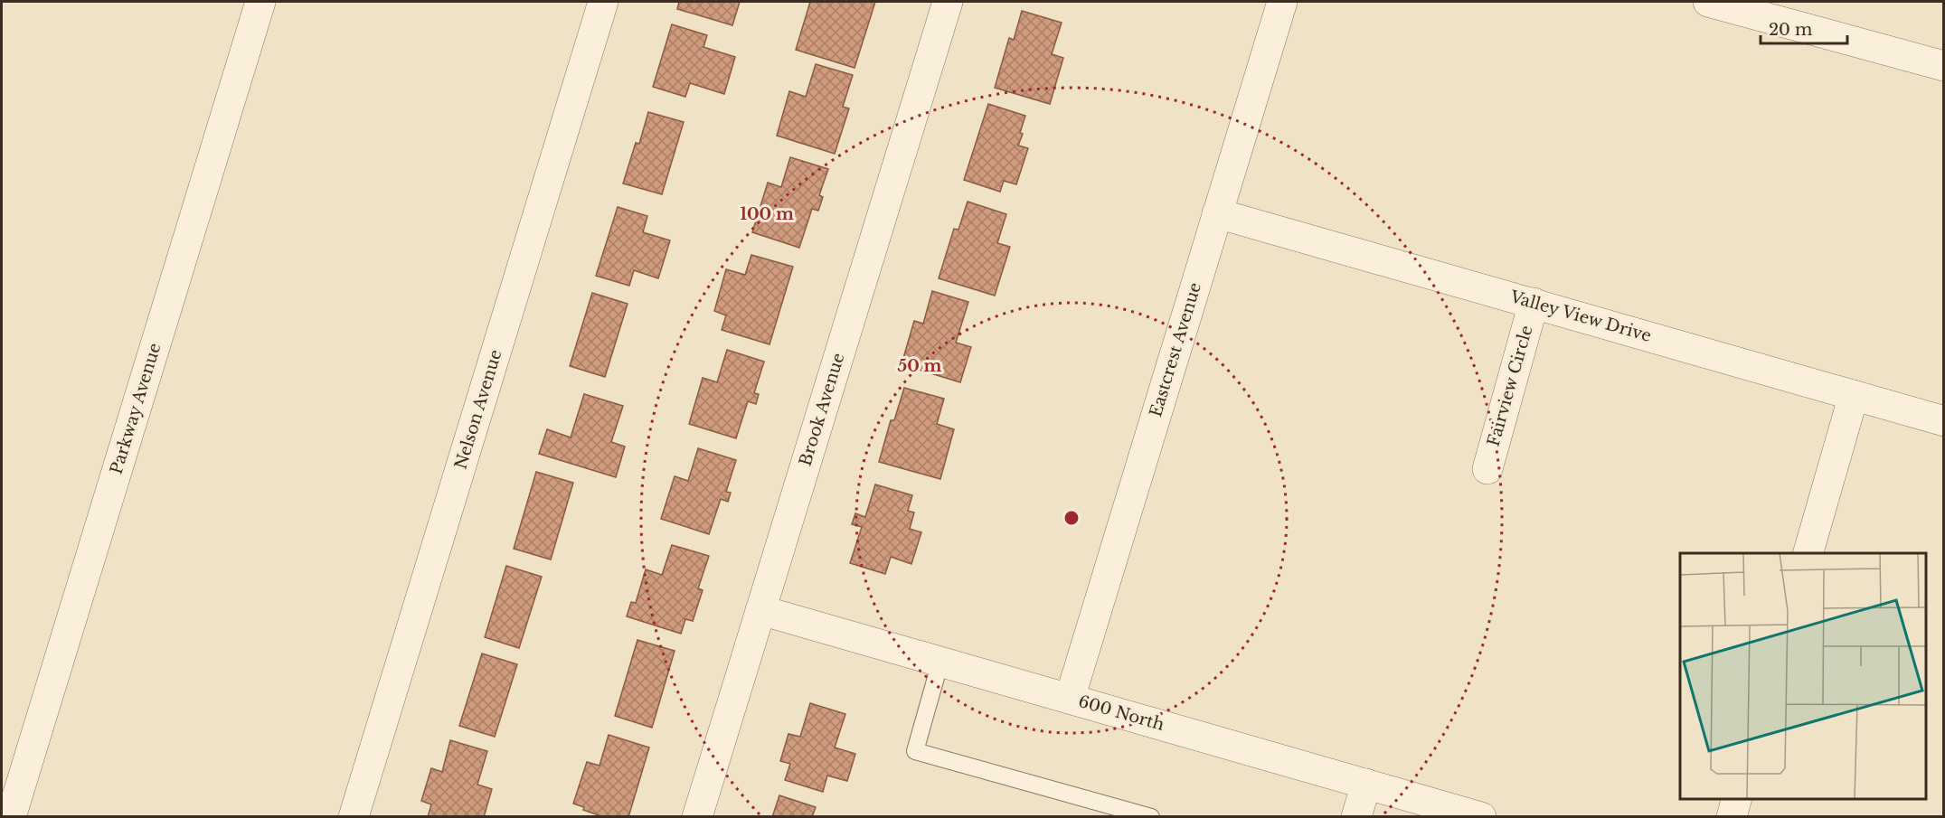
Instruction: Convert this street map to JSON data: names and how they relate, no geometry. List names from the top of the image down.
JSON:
{
  "streets": {
    "street": [
      "Valley View Drive",
      "Eastcrest Avenue",
      "Fairview Circle",
      "Parkway Avenue",
      "Nelson Avenue",
      "Brook Avenue",
      "600 North"
    ]
  },
  "crossings": [
    ["Valley View Drive", "Eastcrest Avenue"],
    ["Valley View Drive", "Fairview Circle"],
    ["Eastcrest Avenue", "600 North"],
    ["Brook Avenue", "600 North"]
  ],
  "scale_bar": "20 m",
  "rings": ["100 m", "50 m"]
}
